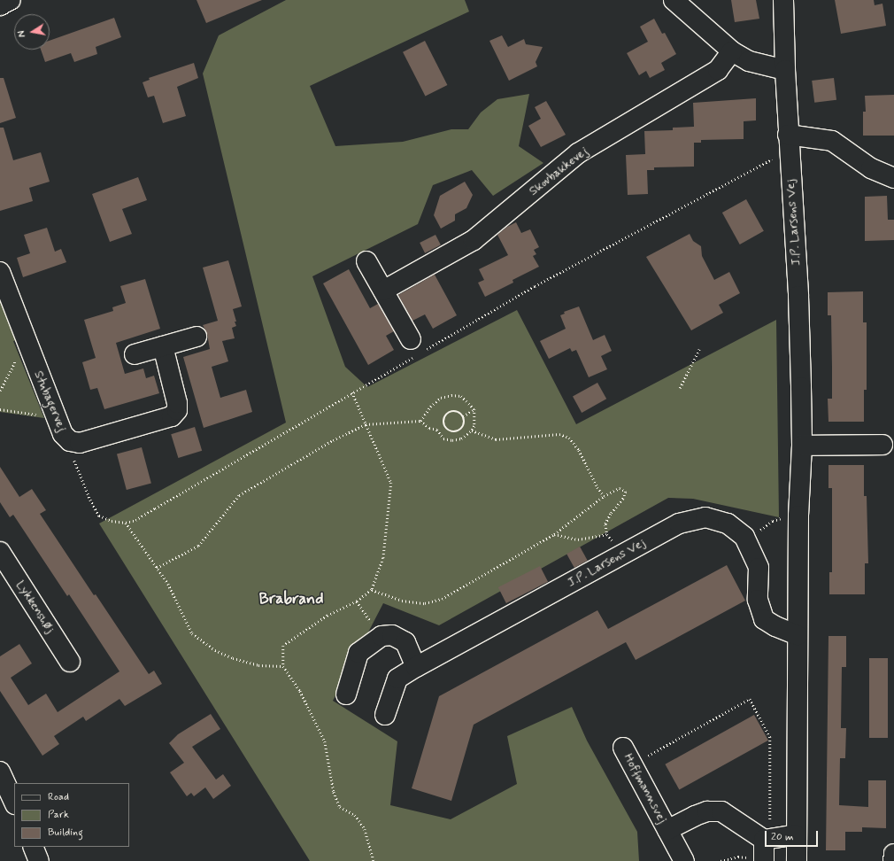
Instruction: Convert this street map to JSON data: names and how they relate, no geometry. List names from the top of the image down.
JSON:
{
  "streets": {
    "street": [
      "Skovbakkevej",
      "J.P. Larsens Vej",
      "Stubagervej",
      "Lykkenshøj",
      "Hoffmannsvej"
    ]
  },
  "districts": ["Brabrand"],
  "legend": ["Road", "Park", "Building"],
  "scale_bar": "20 m",
  "north": "left"
}
